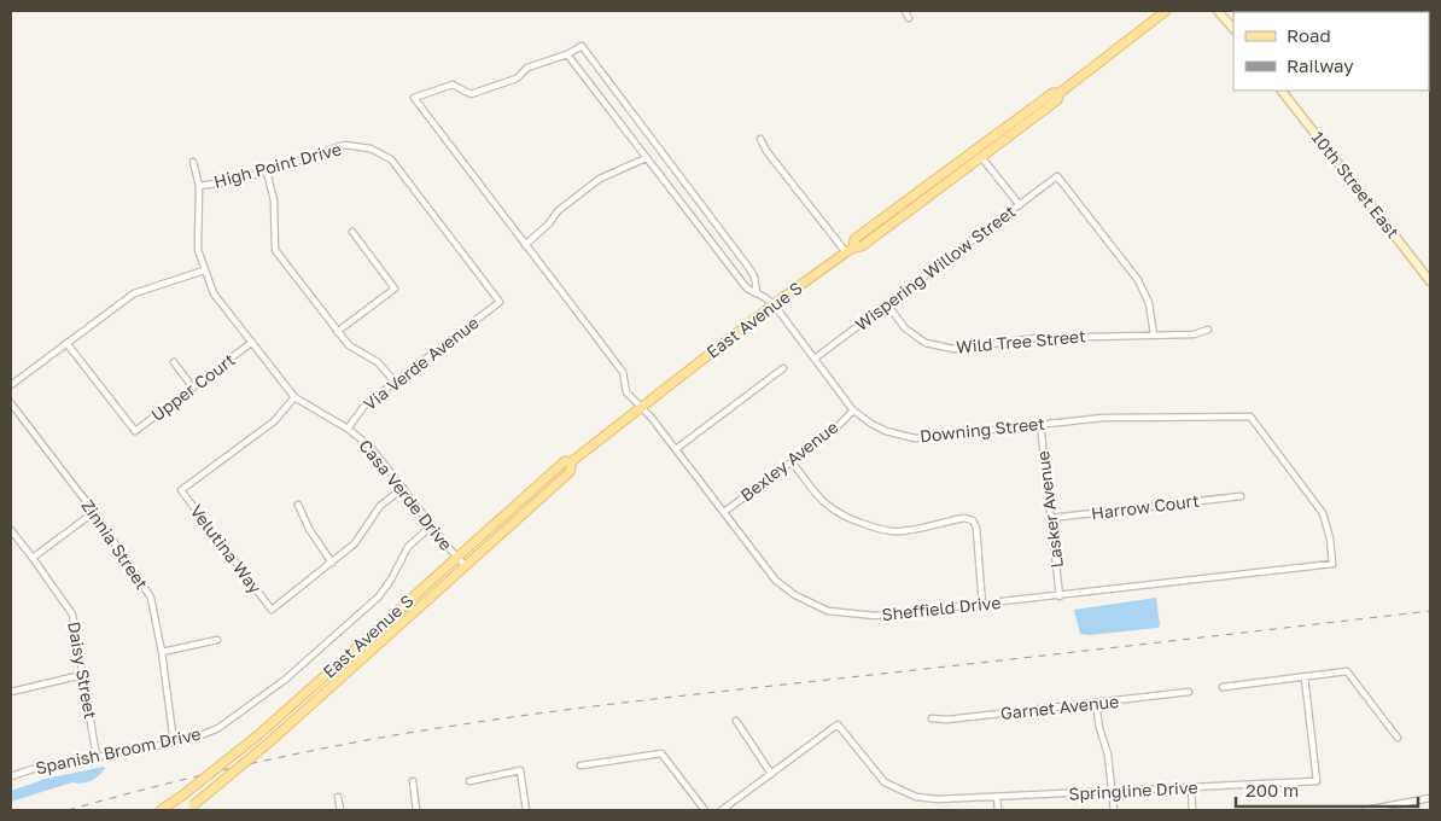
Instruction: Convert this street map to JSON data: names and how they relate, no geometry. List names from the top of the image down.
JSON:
{
  "streets": {
    "main road": ["10th Street East", "East Avenue S"],
    "street": [
      "High Point Drive",
      "Wispering Willow Street",
      "Wild Tree Street",
      "Via Verde Avenue",
      "Upper Court",
      "Downing Street",
      "Bexley Avenue",
      "Casa Verde Drive",
      "Harrow Court",
      "Lasker Avenue",
      "Zinnia Street",
      "Velutina Way",
      "Sheffield Drive",
      "Daisy Street",
      "Garnet Avenue",
      "Spanish Broom Drive",
      "Springline Drive"
    ]
  },
  "crossings": [
    ["High Point Drive", "Via Verde Avenue"],
    ["High Point Drive", "Casa Verde Drive"],
    ["Wispering Willow Street", "Wild Tree Street"],
    ["Wispering Willow Street", "Downing Street"],
    ["East Avenue S", "Downing Street"],
    ["East Avenue S", "Casa Verde Drive"],
    ["East Avenue S", "Sheffield Drive"],
    ["Via Verde Avenue", "Casa Verde Drive"],
    ["Upper Court", "Casa Verde Drive"],
    ["Downing Street", "Bexley Avenue"],
    ["Downing Street", "Lasker Avenue"],
    ["Downing Street", "Sheffield Drive"],
    ["Bexley Avenue", "Sheffield Drive"],
    ["Casa Verde Drive", "Velutina Way"],
    ["Casa Verde Drive", "Spanish Broom Drive"],
    ["Harrow Court", "Lasker Avenue"],
    ["Lasker Avenue", "Sheffield Drive"],
    ["Zinnia Street", "Spanish Broom Drive"],
    ["Daisy Street", "Spanish Broom Drive"]
  ],
  "legend": ["Road", "Railway"],
  "scale_bar": "200 m"
}
